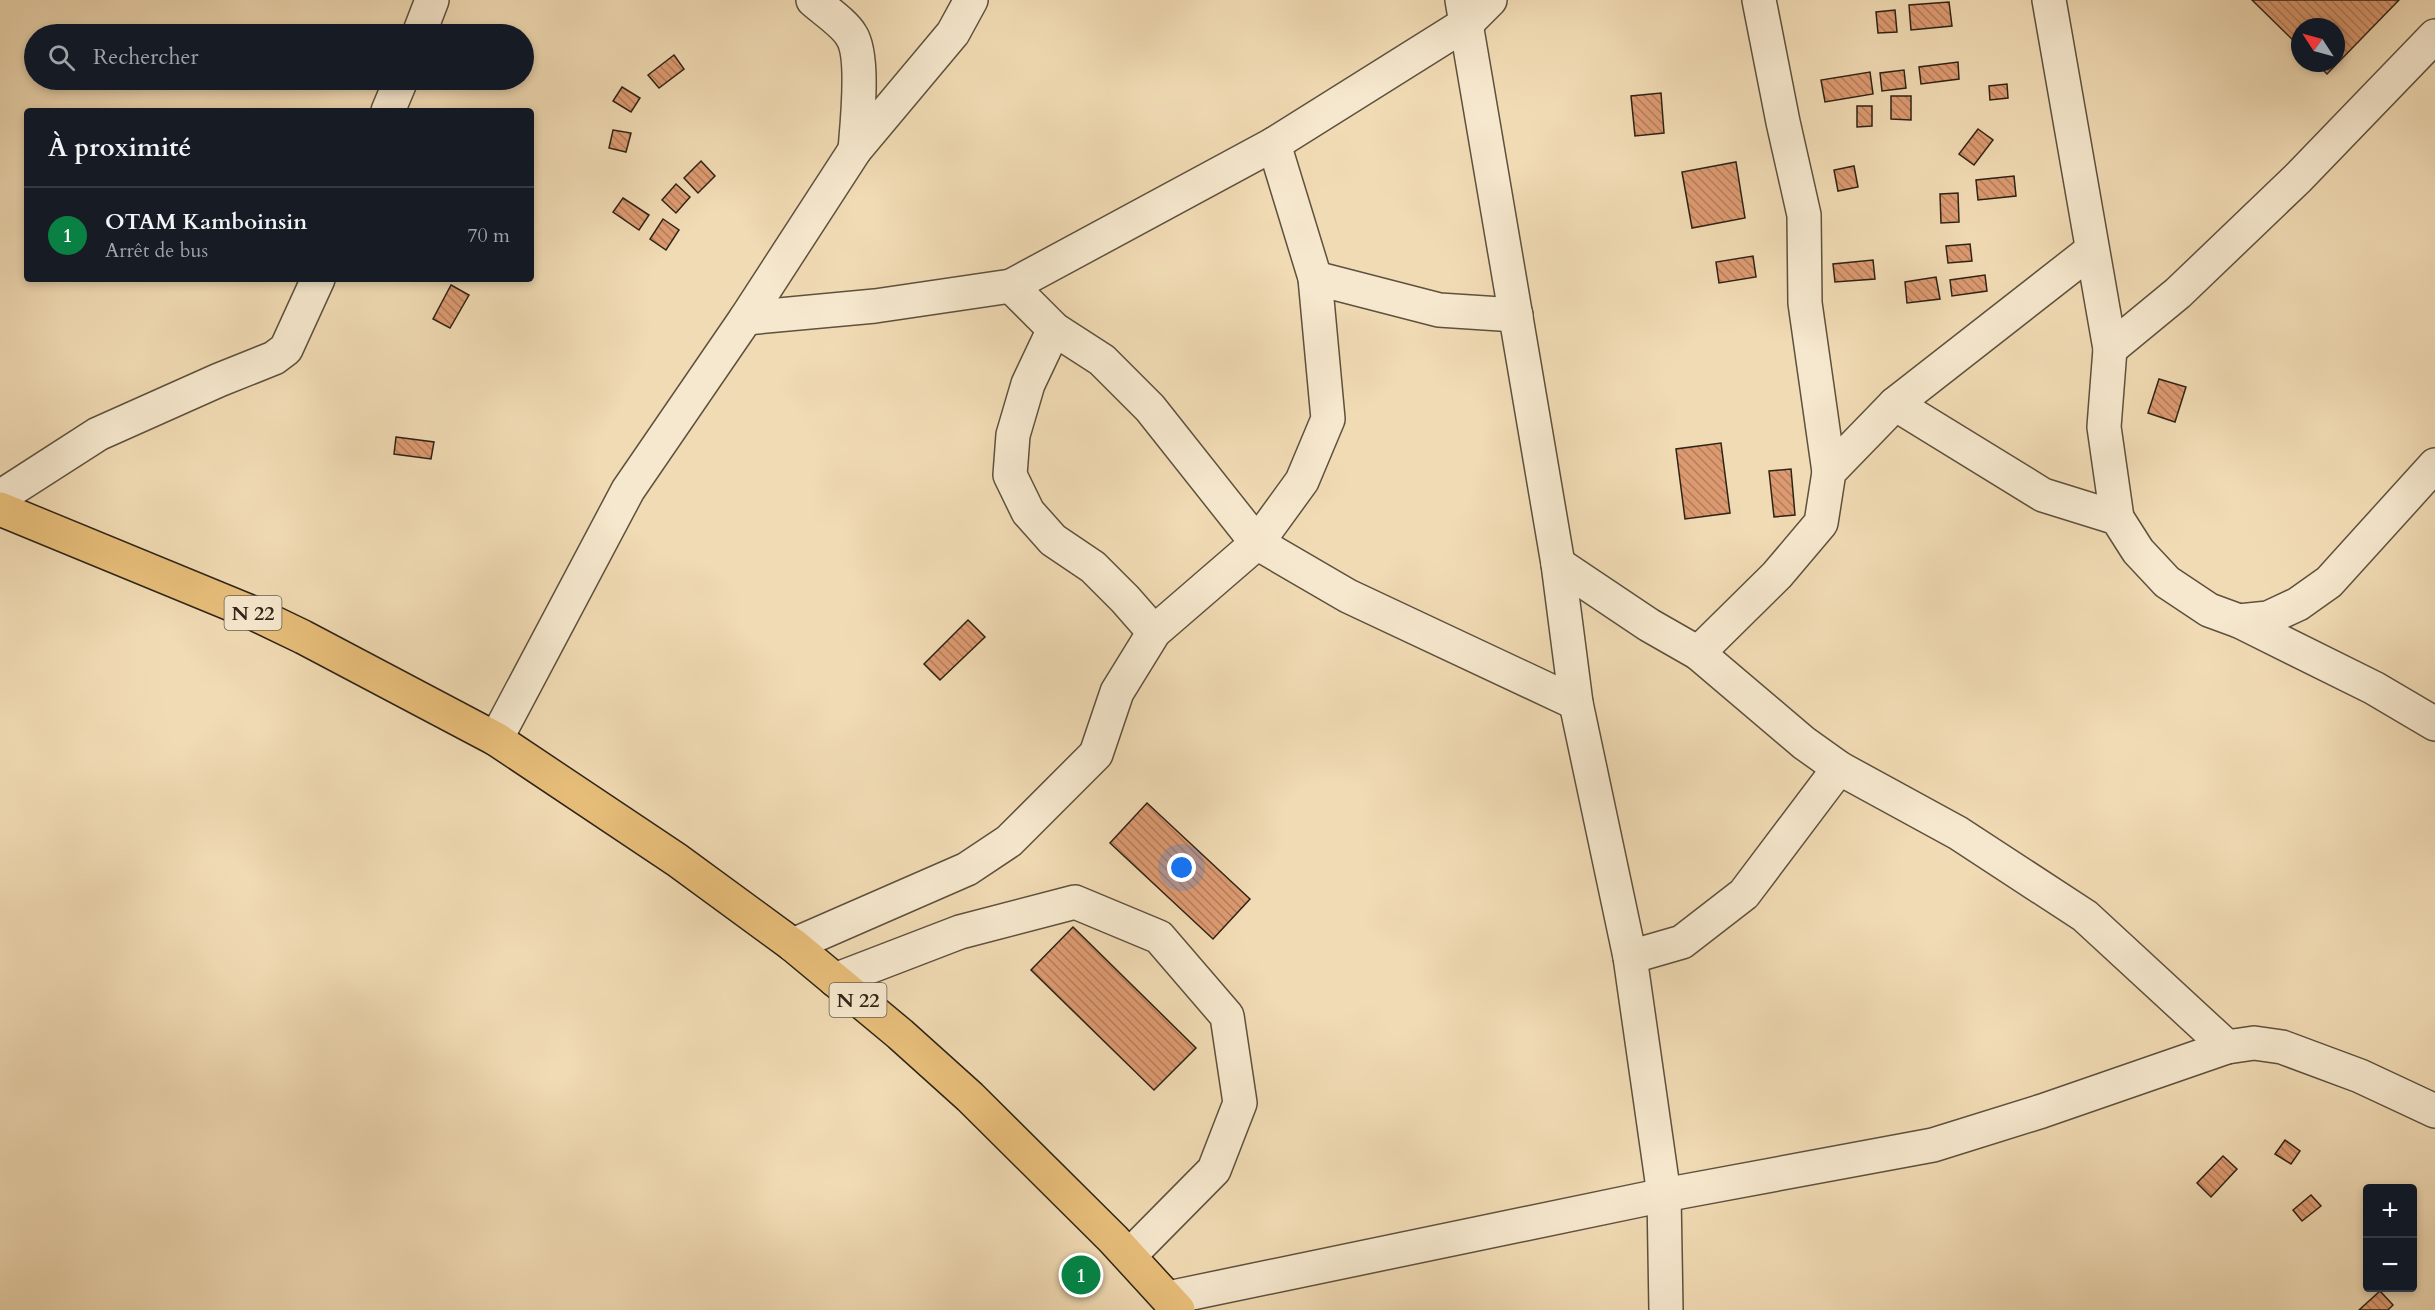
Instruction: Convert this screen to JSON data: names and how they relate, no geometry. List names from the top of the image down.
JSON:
{
  "streets": {
    "main road": ["N 22"]
  },
  "north": "top left",
  "page": {
    "search": "Rechercher",
    "heading": "À proximité",
    "list": [
      {
        "mark": "1",
        "name": "OTAM Kamboinsin",
        "note": "Arrêt de bus",
        "value": "70 m"
      }
    ],
    "map_buttons": ["+", "−"],
    "pins": "1"
  }
}
